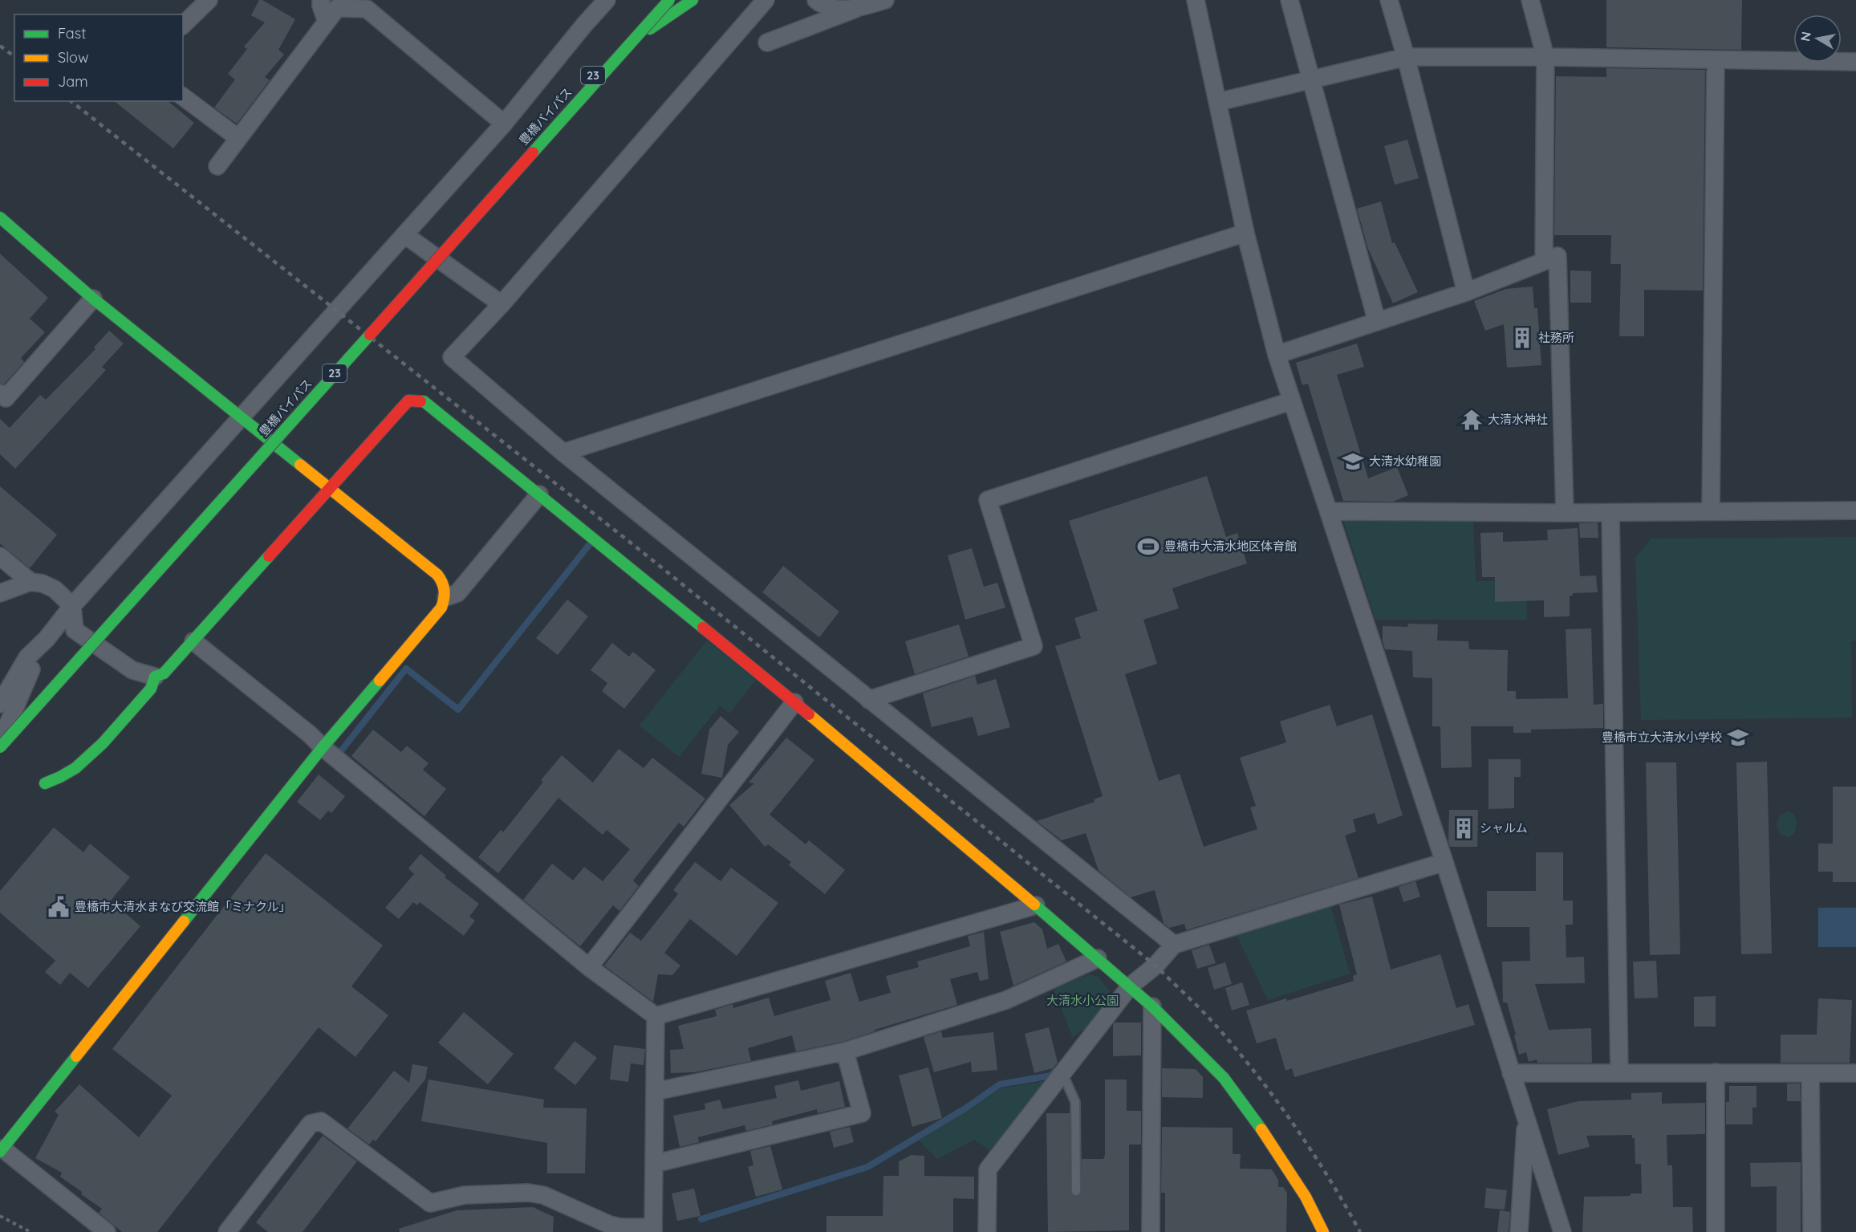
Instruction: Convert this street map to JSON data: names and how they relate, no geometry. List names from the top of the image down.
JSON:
{
  "streets": {
    "main road": ["23", "豊橋バイパス"]
  },
  "crossings": [
    ["23", "豊橋バイパス"]
  ],
  "parks": ["大清水小公園"],
  "places": {
    "building": ["社務所", "シャルム"],
    "temple": ["大清水神社"],
    "school or university": ["大清水幼稚園", "豊橋市立大清水小学校"],
    "sports": ["豊橋市大清水地区体育館"],
    "public building": ["豊橋市大清水まなび交流館「ミナクル」"]
  },
  "legend": ["Fast", "Slow", "Jam"],
  "north": "left"
}
